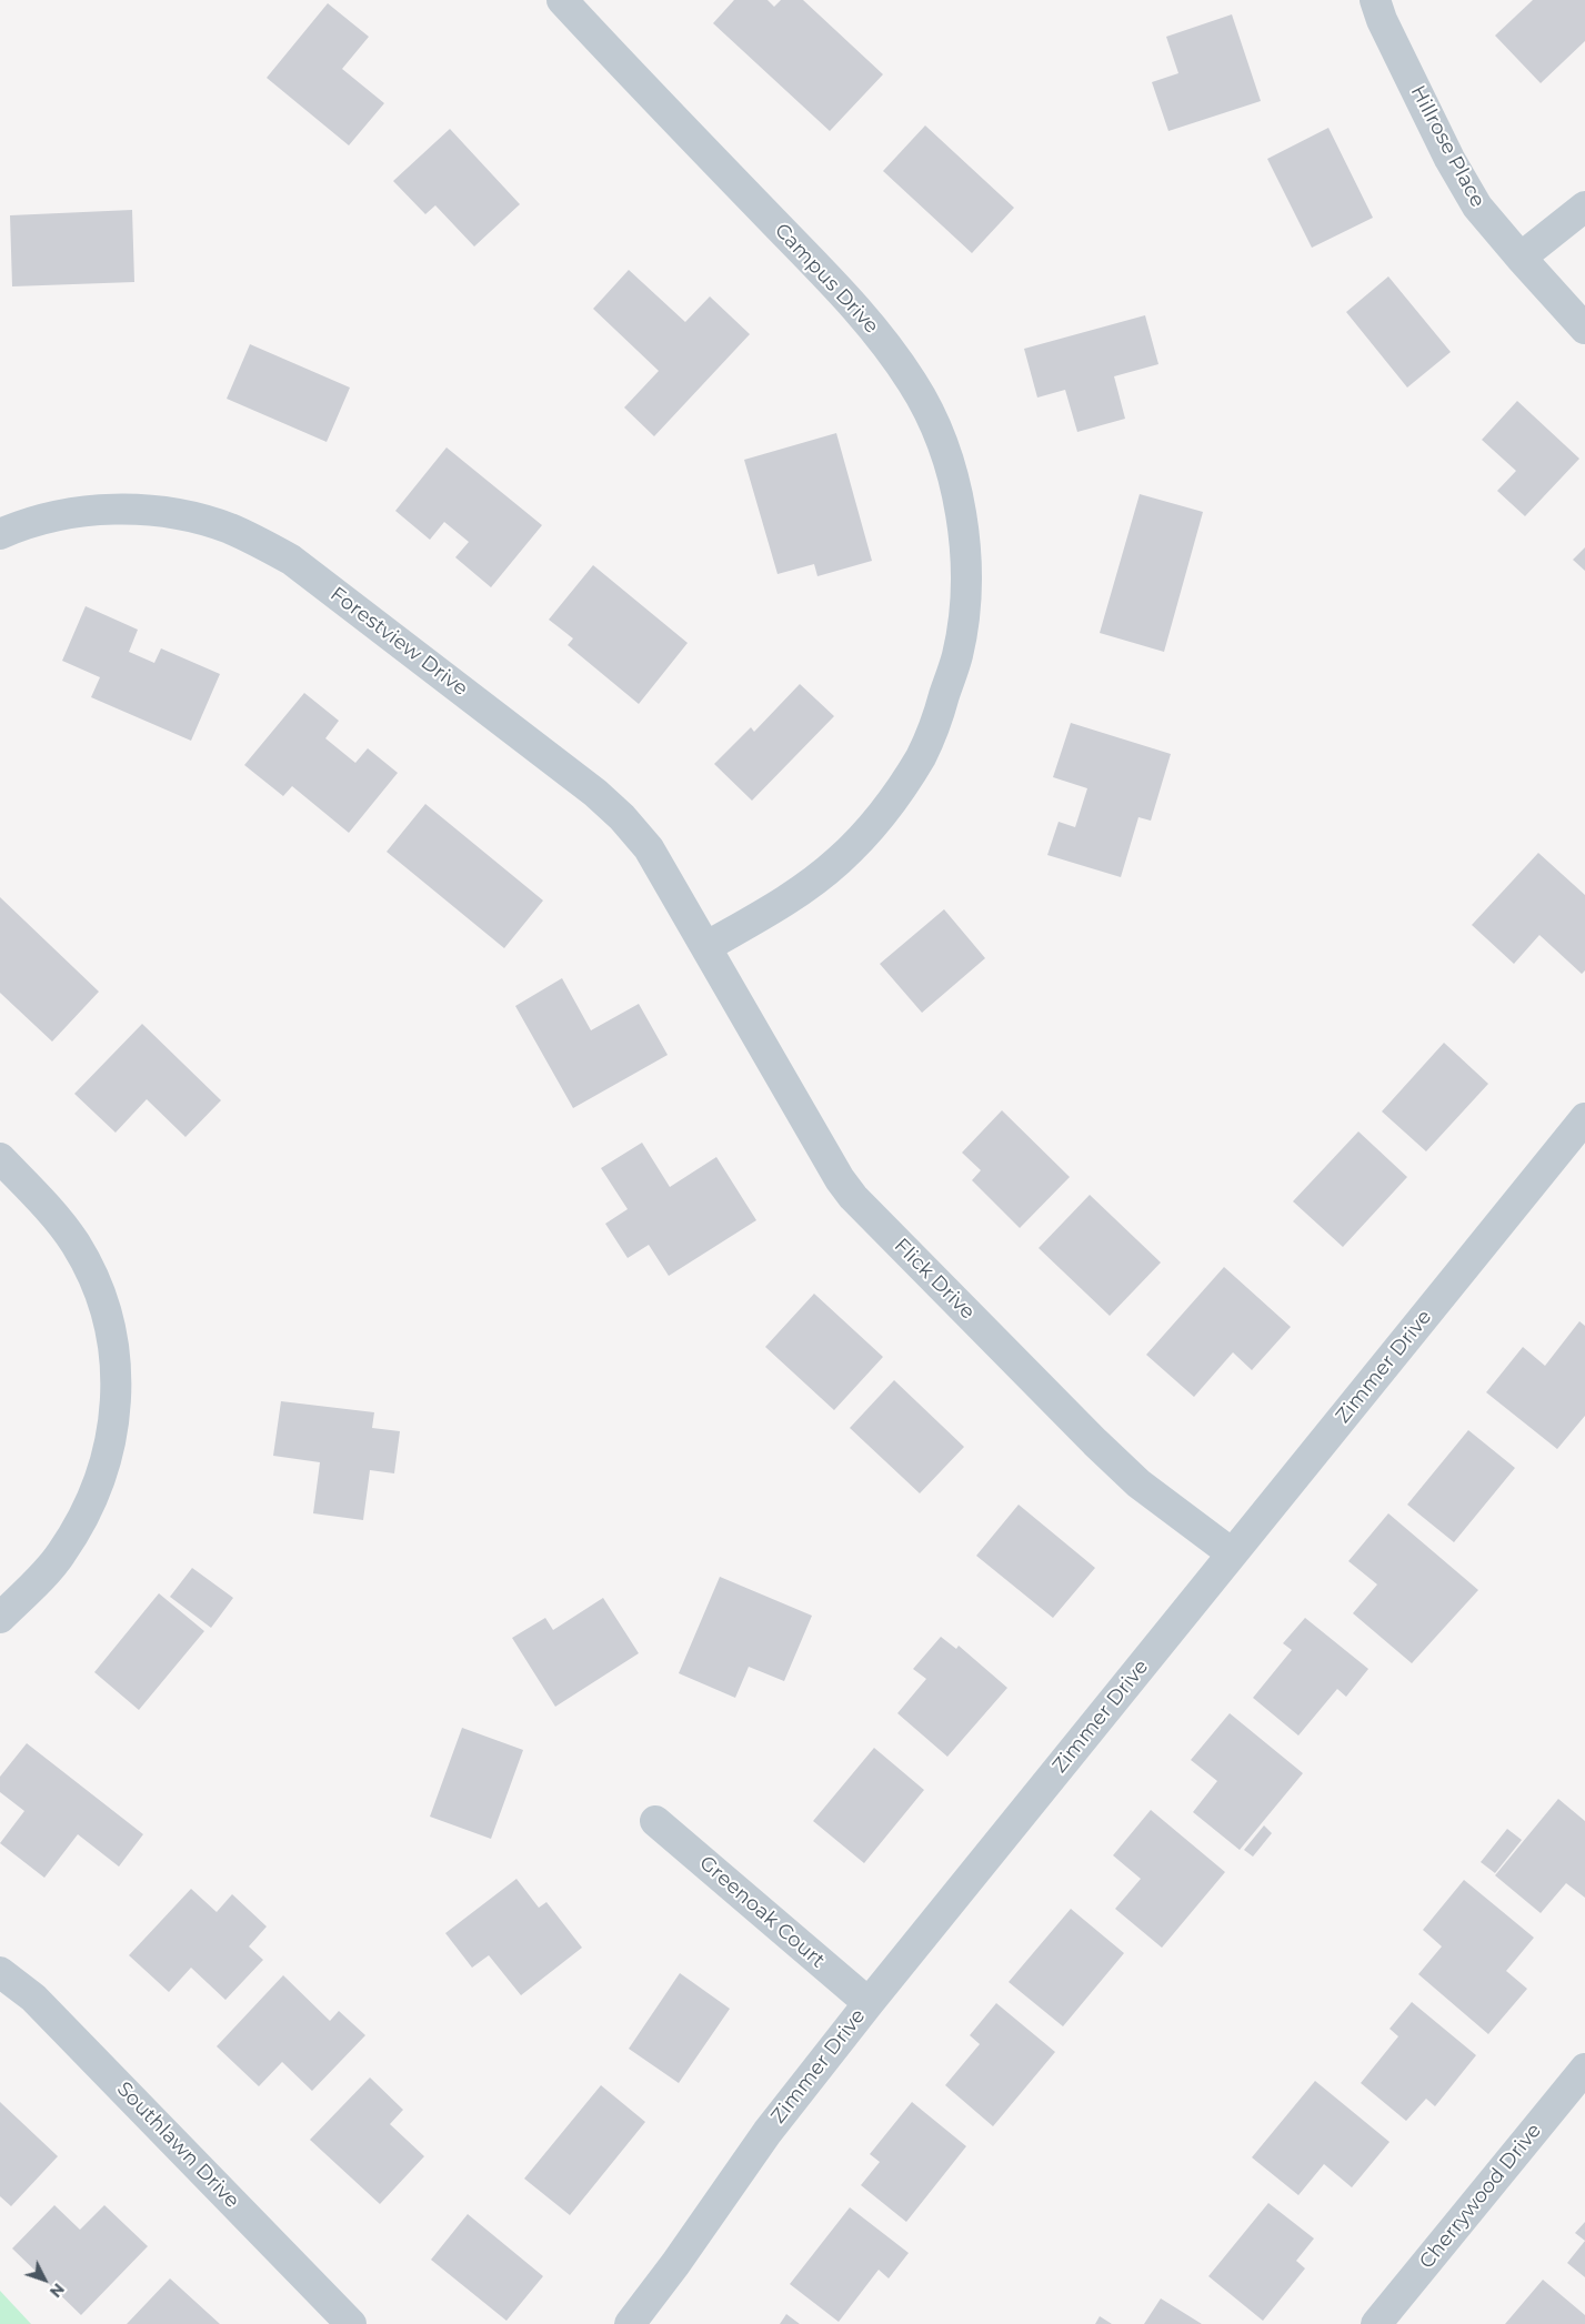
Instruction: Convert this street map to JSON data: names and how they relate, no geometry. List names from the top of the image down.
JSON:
{
  "streets": {
    "street": [
      "Hillrose Place",
      "Campus Drive",
      "Forestview Drive",
      "Flick Drive",
      "Zimmer Drive",
      "Greenoak Court",
      "Southlawn Drive",
      "Cherrywood Drive"
    ]
  },
  "crossings": [
    ["Campus Drive", "Forestview Drive"],
    ["Campus Drive", "Flick Drive"],
    ["Forestview Drive", "Flick Drive"],
    ["Flick Drive", "Zimmer Drive"],
    ["Zimmer Drive", "Greenoak Court"]
  ],
  "north": "bottom right"
}
